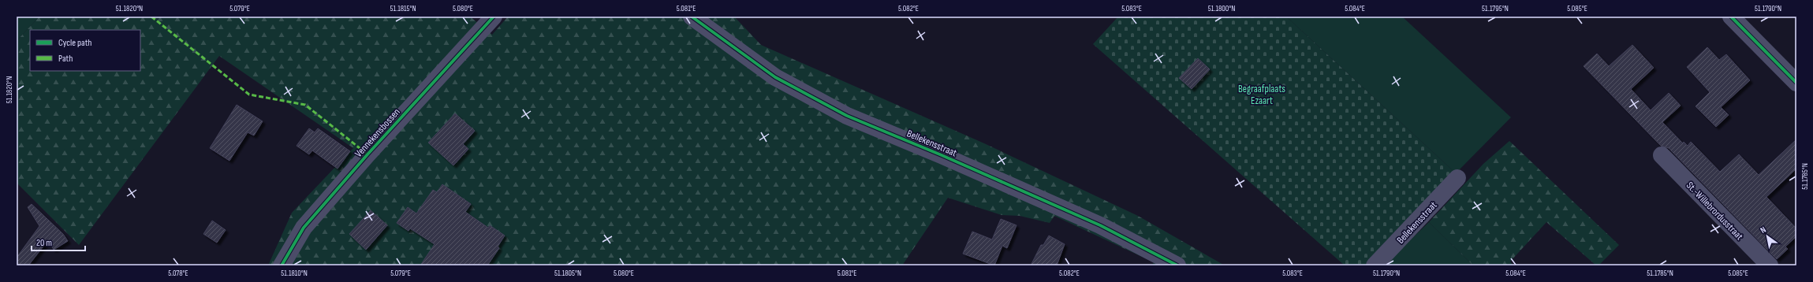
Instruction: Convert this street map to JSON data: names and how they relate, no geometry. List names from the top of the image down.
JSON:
{
  "streets": {
    "street": ["Vennekensbossen", "Bellekensstraat", "St.-Willebrordusstraat"]
  },
  "parks": ["Begraafplaats Ezaart"],
  "legend": ["Cycle path", "Path"],
  "scale_bar": "20 m",
  "north": "top left",
  "coordinates": [
    "51.1820°N",
    "5.079°E",
    "51.1815°N",
    "5.080°E",
    "5.081°E",
    "5.082°E",
    "5.083°E",
    "51.1800°N",
    "5.084°E",
    "51.1795°N",
    "5.085°E",
    "51.1790°N",
    "51.1785°N",
    "5.078°E",
    "51.1810°N",
    "51.1805°N"
  ]
}
